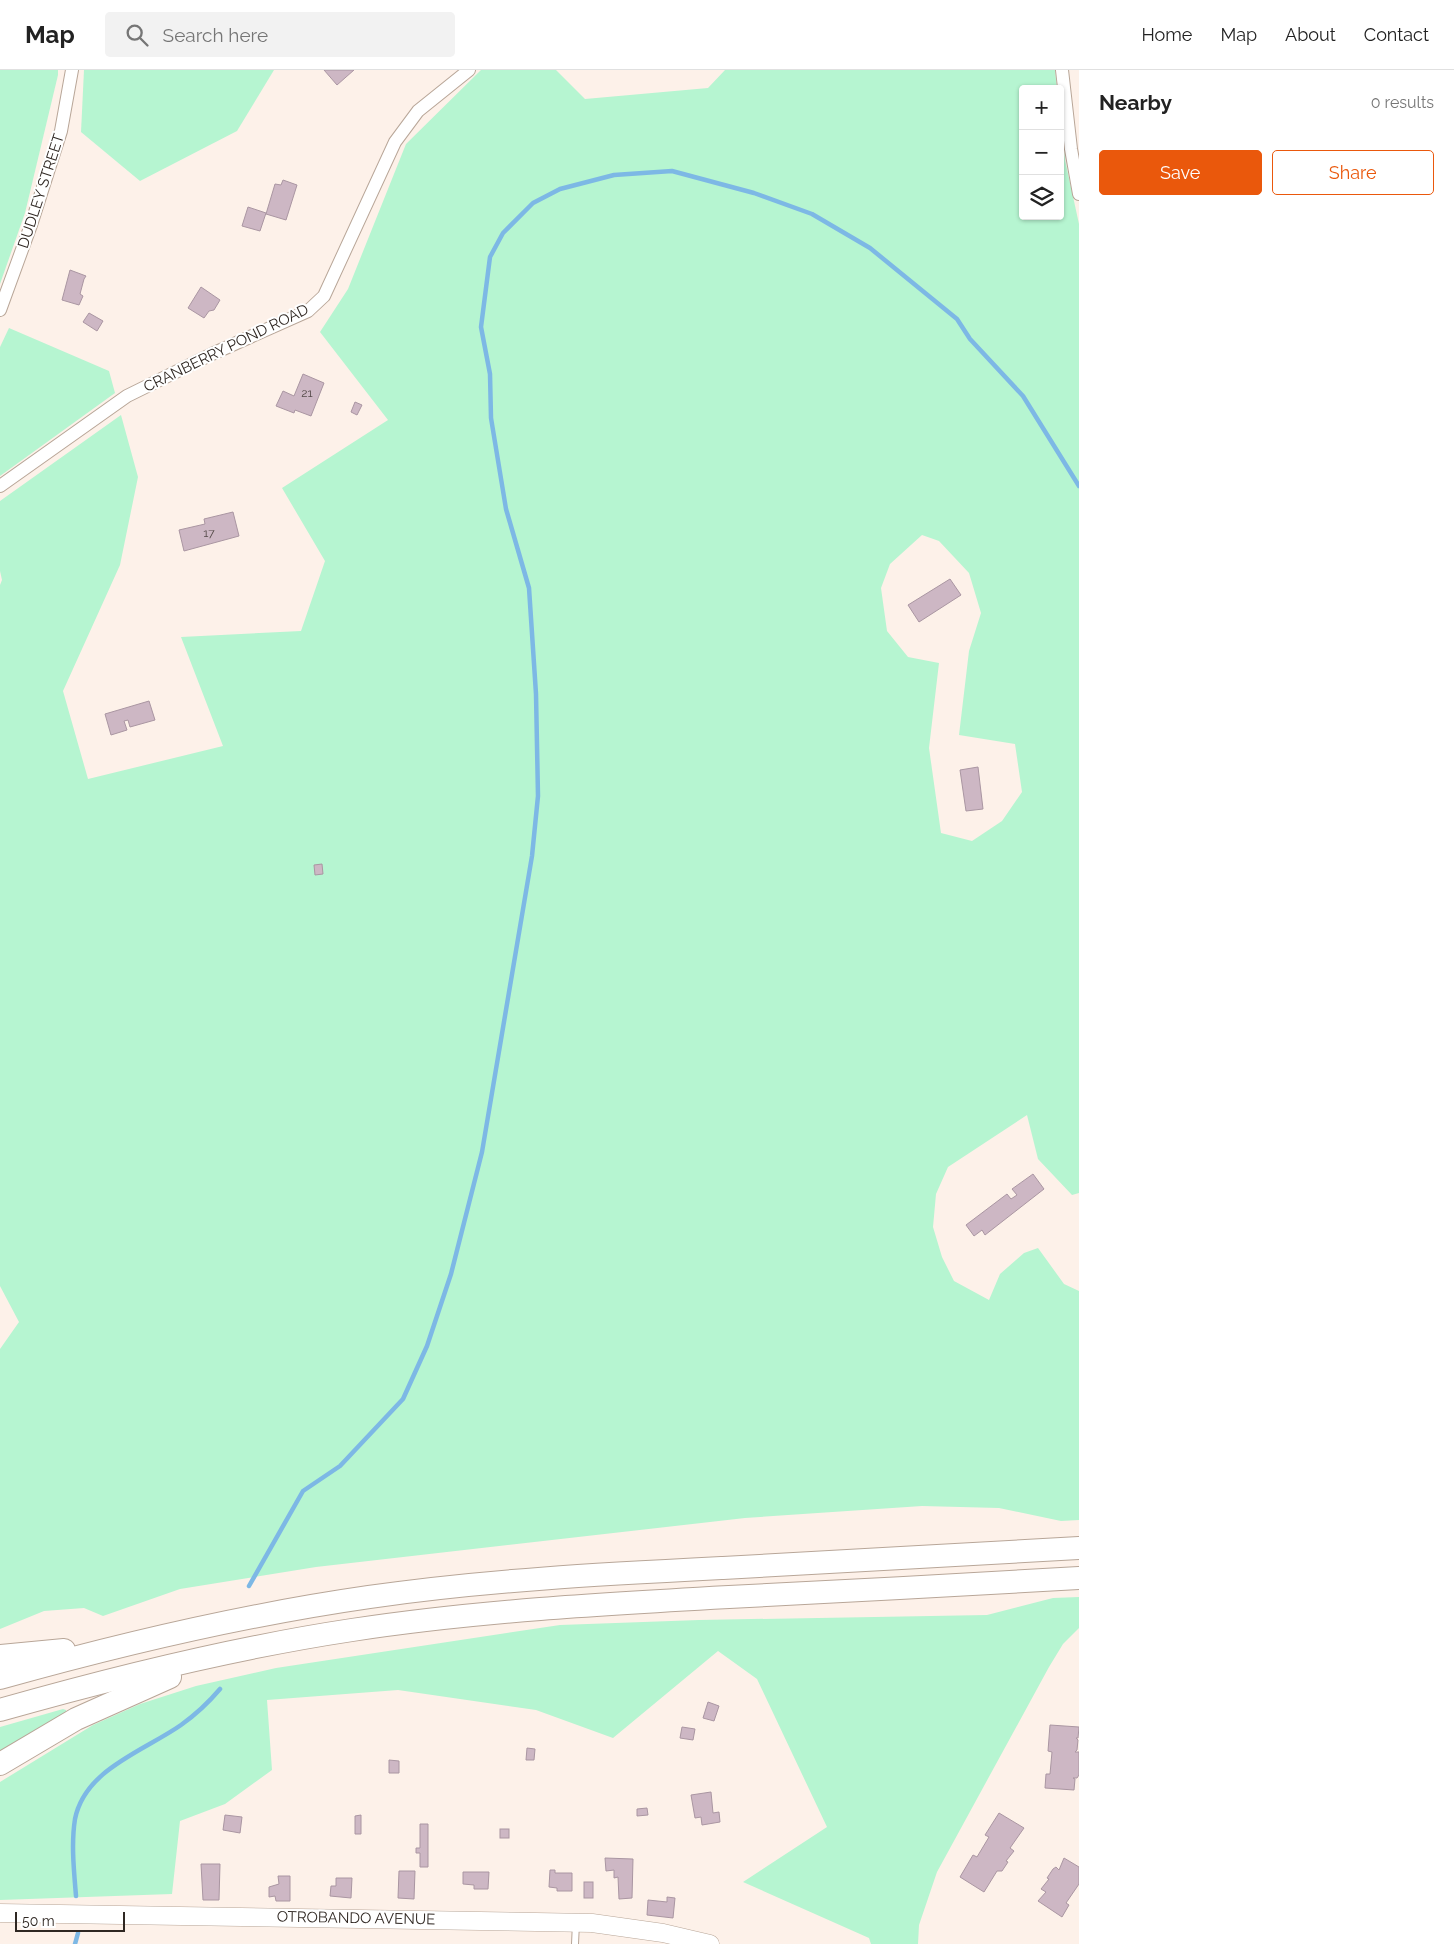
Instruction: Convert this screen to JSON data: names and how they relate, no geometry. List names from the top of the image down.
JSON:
{
  "streets": {
    "street": ["DUDLEY STREET", "CRANBERRY POND ROAD", "OTROBANDO AVENUE"]
  },
  "house_numbers": ["21", "17"],
  "scale_bar": "50 m",
  "page": {
    "header": "Map",
    "search": "Search here",
    "nav": [
      "Home",
      "Map",
      "About",
      "Contact"
    ],
    "heading": ["Nearby", "0 results"],
    "map_buttons": ["+", "−"],
    "buttons": ["Save", "Share"],
    "scale": "50 m"
  }
}
